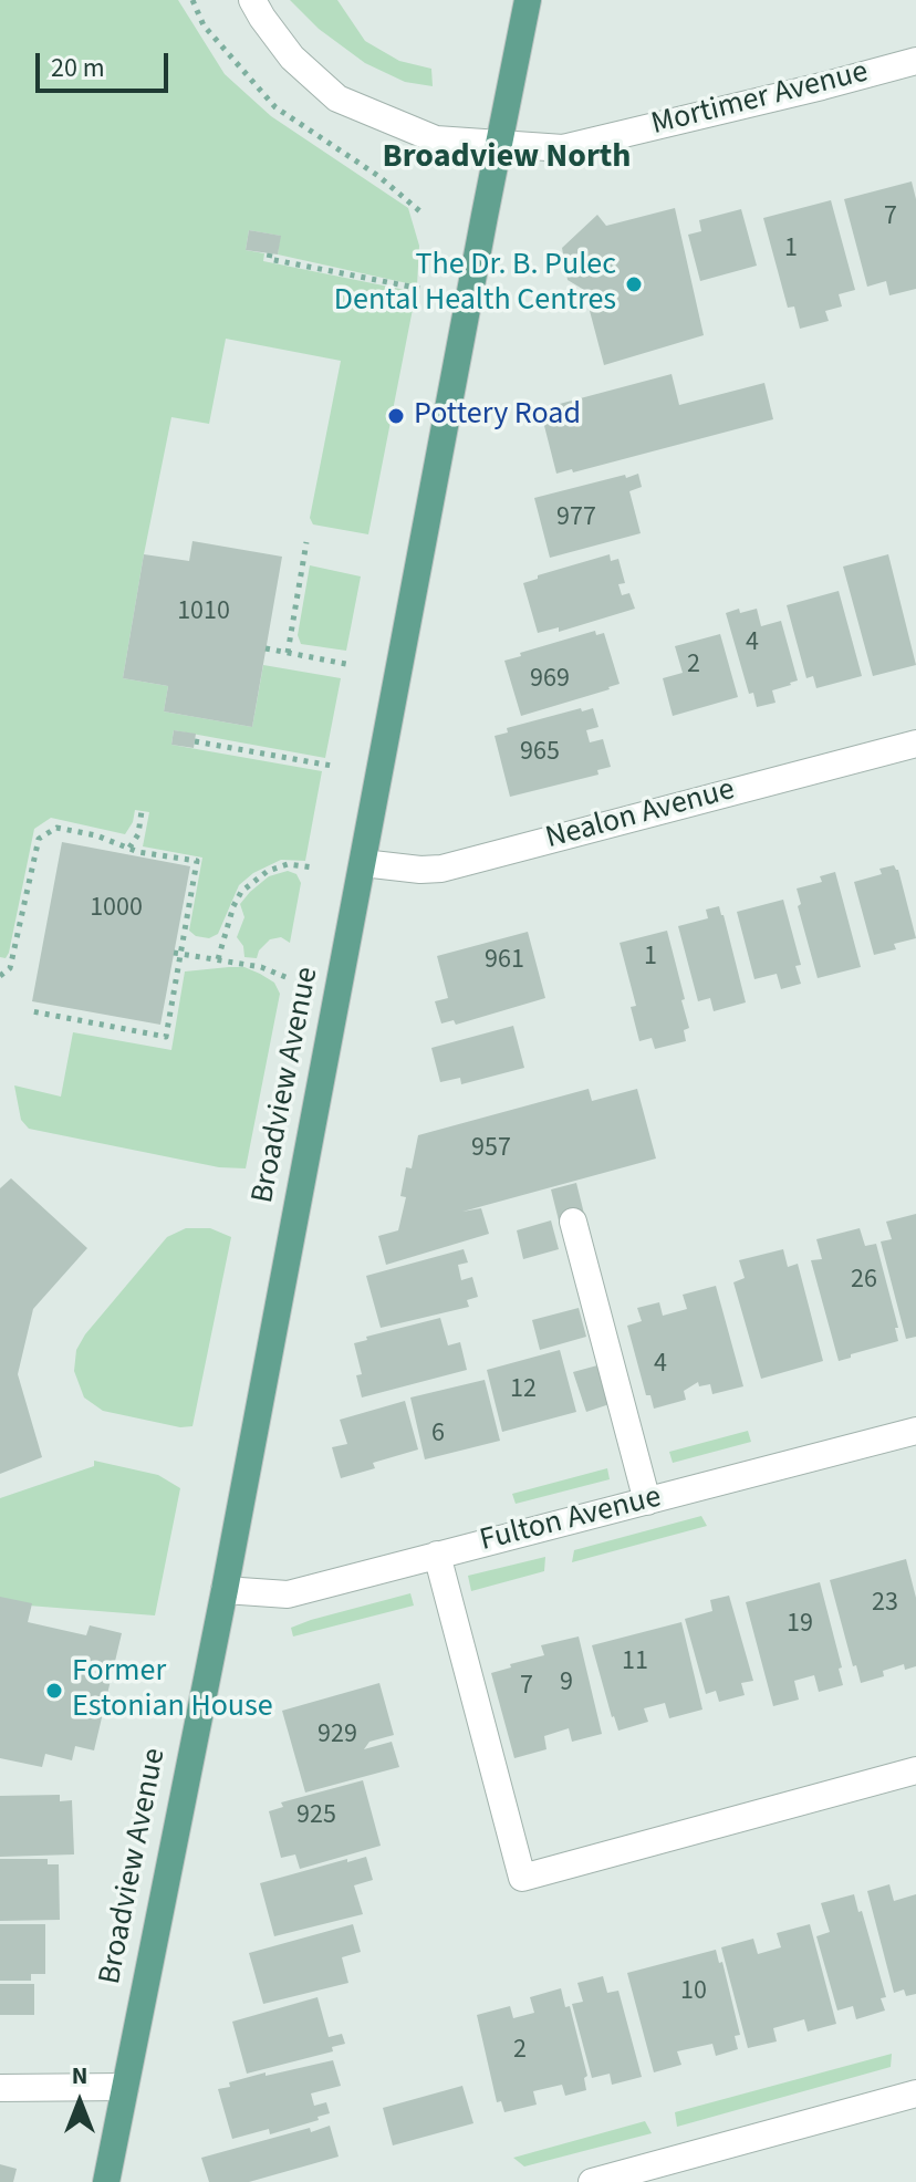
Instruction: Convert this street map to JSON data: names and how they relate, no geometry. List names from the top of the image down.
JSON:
{
  "streets": {
    "main road": ["Broadview Avenue"],
    "street": ["Mortimer Avenue", "Nealon Avenue", "Fulton Avenue"]
  },
  "crossings": [
    ["Mortimer Avenue", "Broadview Avenue"],
    ["Nealon Avenue", "Broadview Avenue"],
    ["Broadview Avenue", "Fulton Avenue"]
  ],
  "districts": ["Broadview North"],
  "places": ["The Dr. B. Pulec Dental Health Centres", "Pottery Road", "Former Estonian House"],
  "house_numbers": [
    "7",
    "1",
    "977",
    "1010",
    "4",
    "2",
    "969",
    "965",
    "1000",
    "1",
    "961",
    "957",
    "26",
    "4",
    "12",
    "6",
    "23",
    "19",
    "11",
    "9",
    "7",
    "929",
    "925",
    "10",
    "2"
  ],
  "scale_bar": "20 m",
  "north": "top"
}
